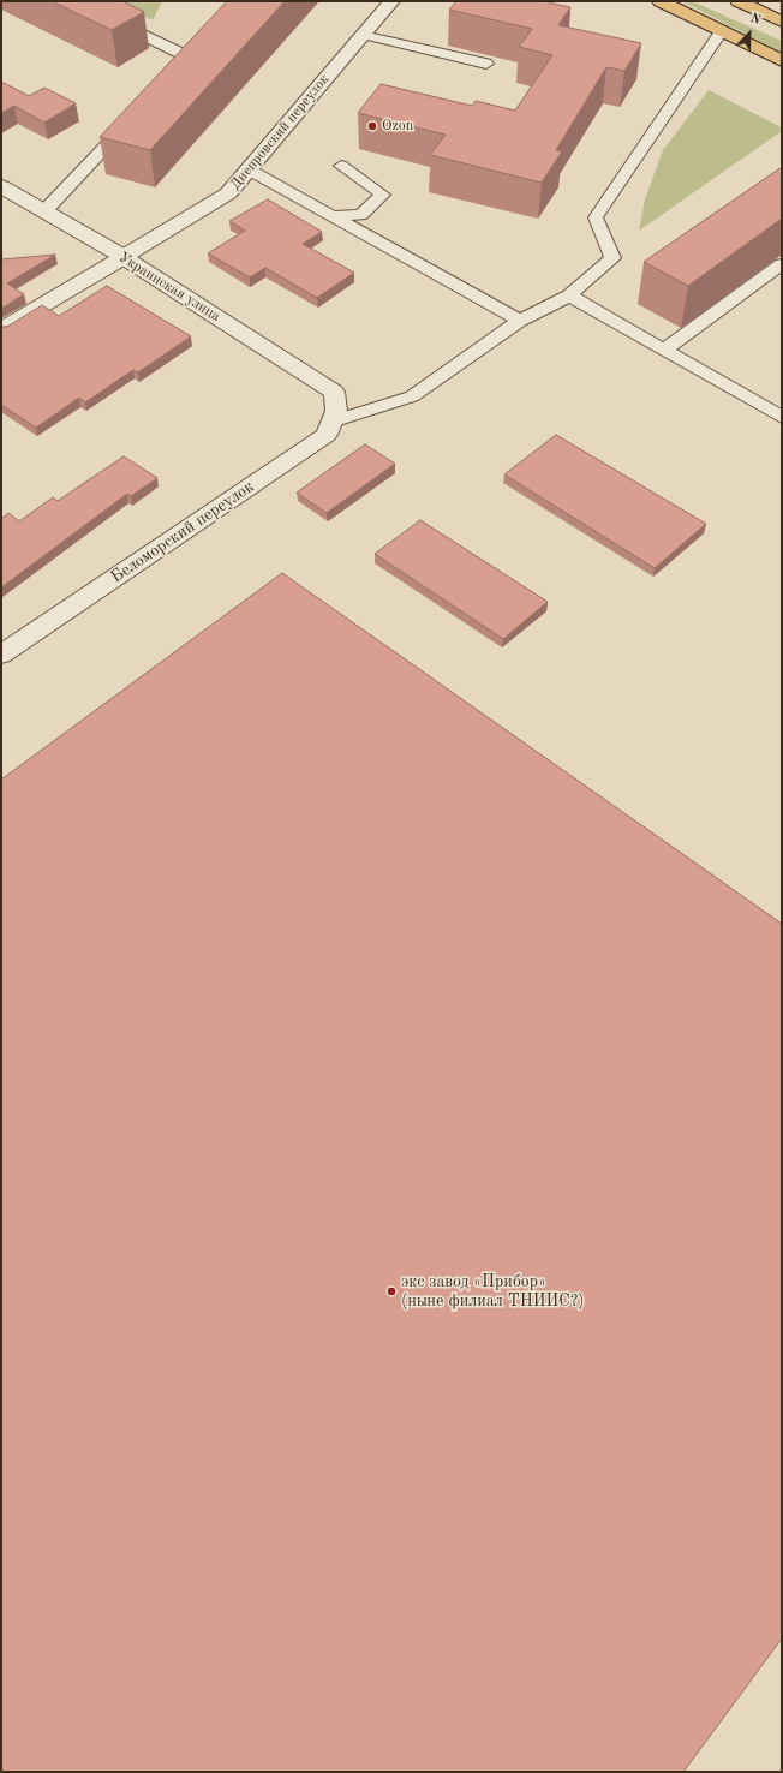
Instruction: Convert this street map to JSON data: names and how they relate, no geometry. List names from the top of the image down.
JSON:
{
  "streets": {
    "street": ["Днепровский переулок", "Украинская улица", "Беломорский переулок"]
  },
  "crossings": [
    ["Днепровский переулок", "Украинская улица"],
    ["Украинская улица", "Беломорский переулок"]
  ],
  "places": ["Ozon", "экс завод «Прибор» (ныне филиал ТНИИС?)"],
  "north": "top right"
}
